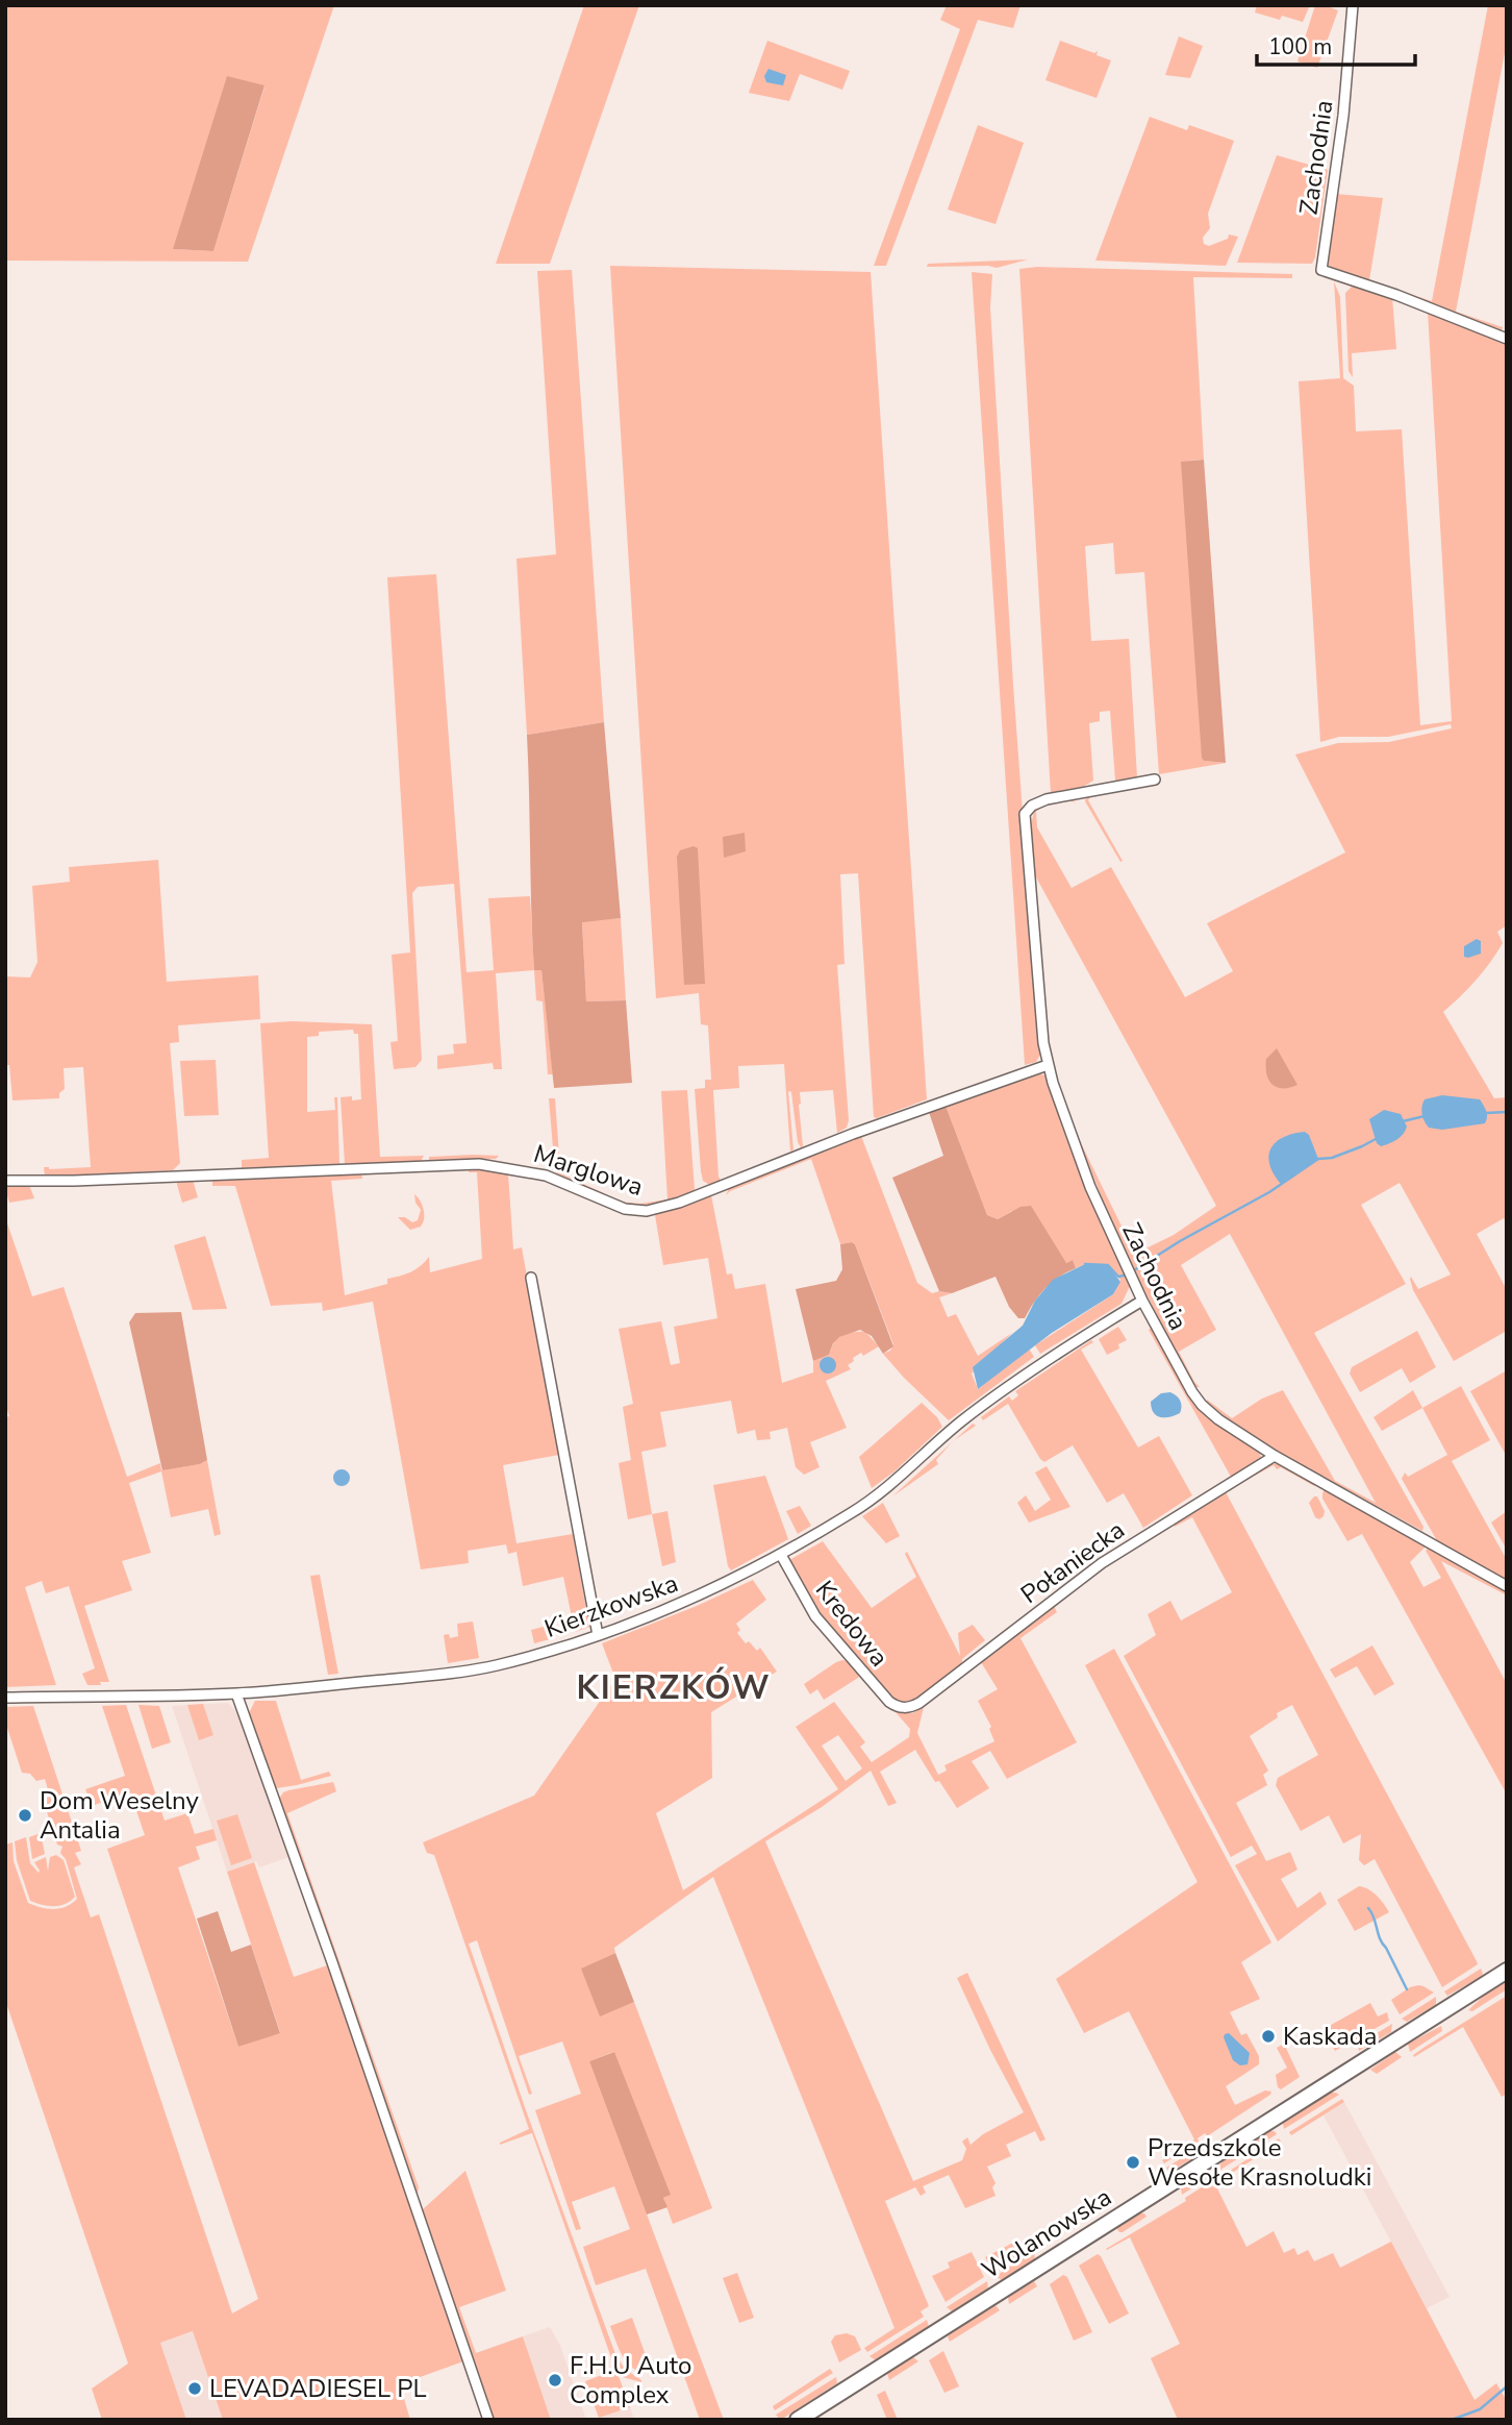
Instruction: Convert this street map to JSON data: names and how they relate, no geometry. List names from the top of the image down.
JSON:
{
  "streets": {
    "main road": ["Wolanowska"],
    "street": [
      "Zachodnia",
      "Marglowa",
      "Połaniecka",
      "Kierzkowska",
      "Kredowa"
    ]
  },
  "crossings": [
    ["Zachodnia", "Marglowa"],
    ["Zachodnia", "Połaniecka"],
    ["Zachodnia", "Kierzkowska"],
    ["Połaniecka", "Kredowa"],
    ["Kierzkowska", "Kredowa"]
  ],
  "districts": ["KIERZKÓW"],
  "places": [
    "Dom Weselny Antalia",
    "Kaskada",
    "Przedszkole Wesołe Krasnoludki",
    "F.H.U Auto Complex",
    "LEVADADIESEL PL"
  ],
  "scale_bar": "100 m"
}
